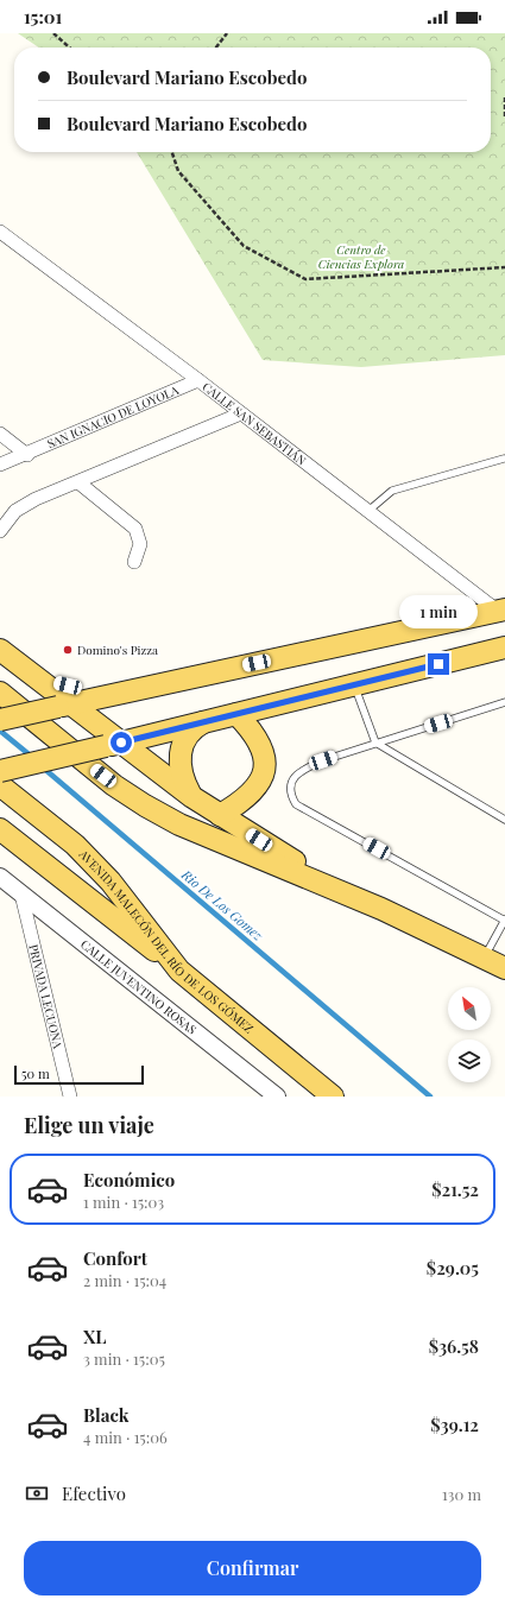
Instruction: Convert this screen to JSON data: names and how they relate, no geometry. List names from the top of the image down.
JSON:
{
  "streets": {
    "main road": ["AVENIDA MALECÓN DEL RÍO DE LOS GÓMEZ"],
    "street": [
      "SAN IGNACIO DE LOYOLA",
      "CALLE SAN SEBASTIÁN",
      "CALLE JUVENTINO ROSAS",
      "PRIVADA LECUONA"
    ]
  },
  "crossings": [
    ["SAN IGNACIO DE LOYOLA", "CALLE SAN SEBASTIÁN"],
    ["CALLE JUVENTINO ROSAS", "PRIVADA LECUONA"]
  ],
  "water": ["Rio De Los Gomez"],
  "parks": ["Centro de Ciencias Explora"],
  "places": ["Domino's Pizza"],
  "scale_bar": "50 m",
  "north": "top left",
  "page": {
    "status": "15:01",
    "banner": ["Boulevard Mariano Escobedo", "Boulevard Mariano Escobedo"],
    "bubble": "1 min",
    "scale": "50 m",
    "heading": "Elige un viaje",
    "list": [
      {
        "name": "Económico",
        "note": "1 min · 15:03",
        "value": "$21.52"
      },
      {
        "name": "Confort",
        "note": "2 min · 15:04",
        "value": "$29.05"
      },
      {
        "name": "XL",
        "note": "3 min · 15:05",
        "value": "$36.58"
      },
      {
        "name": "Black",
        "note": "4 min · 15:06",
        "value": "$39.12"
      }
    ],
    "pay": ["Efectivo", "130 m"],
    "buttons": "Confirmar"
  }
}
